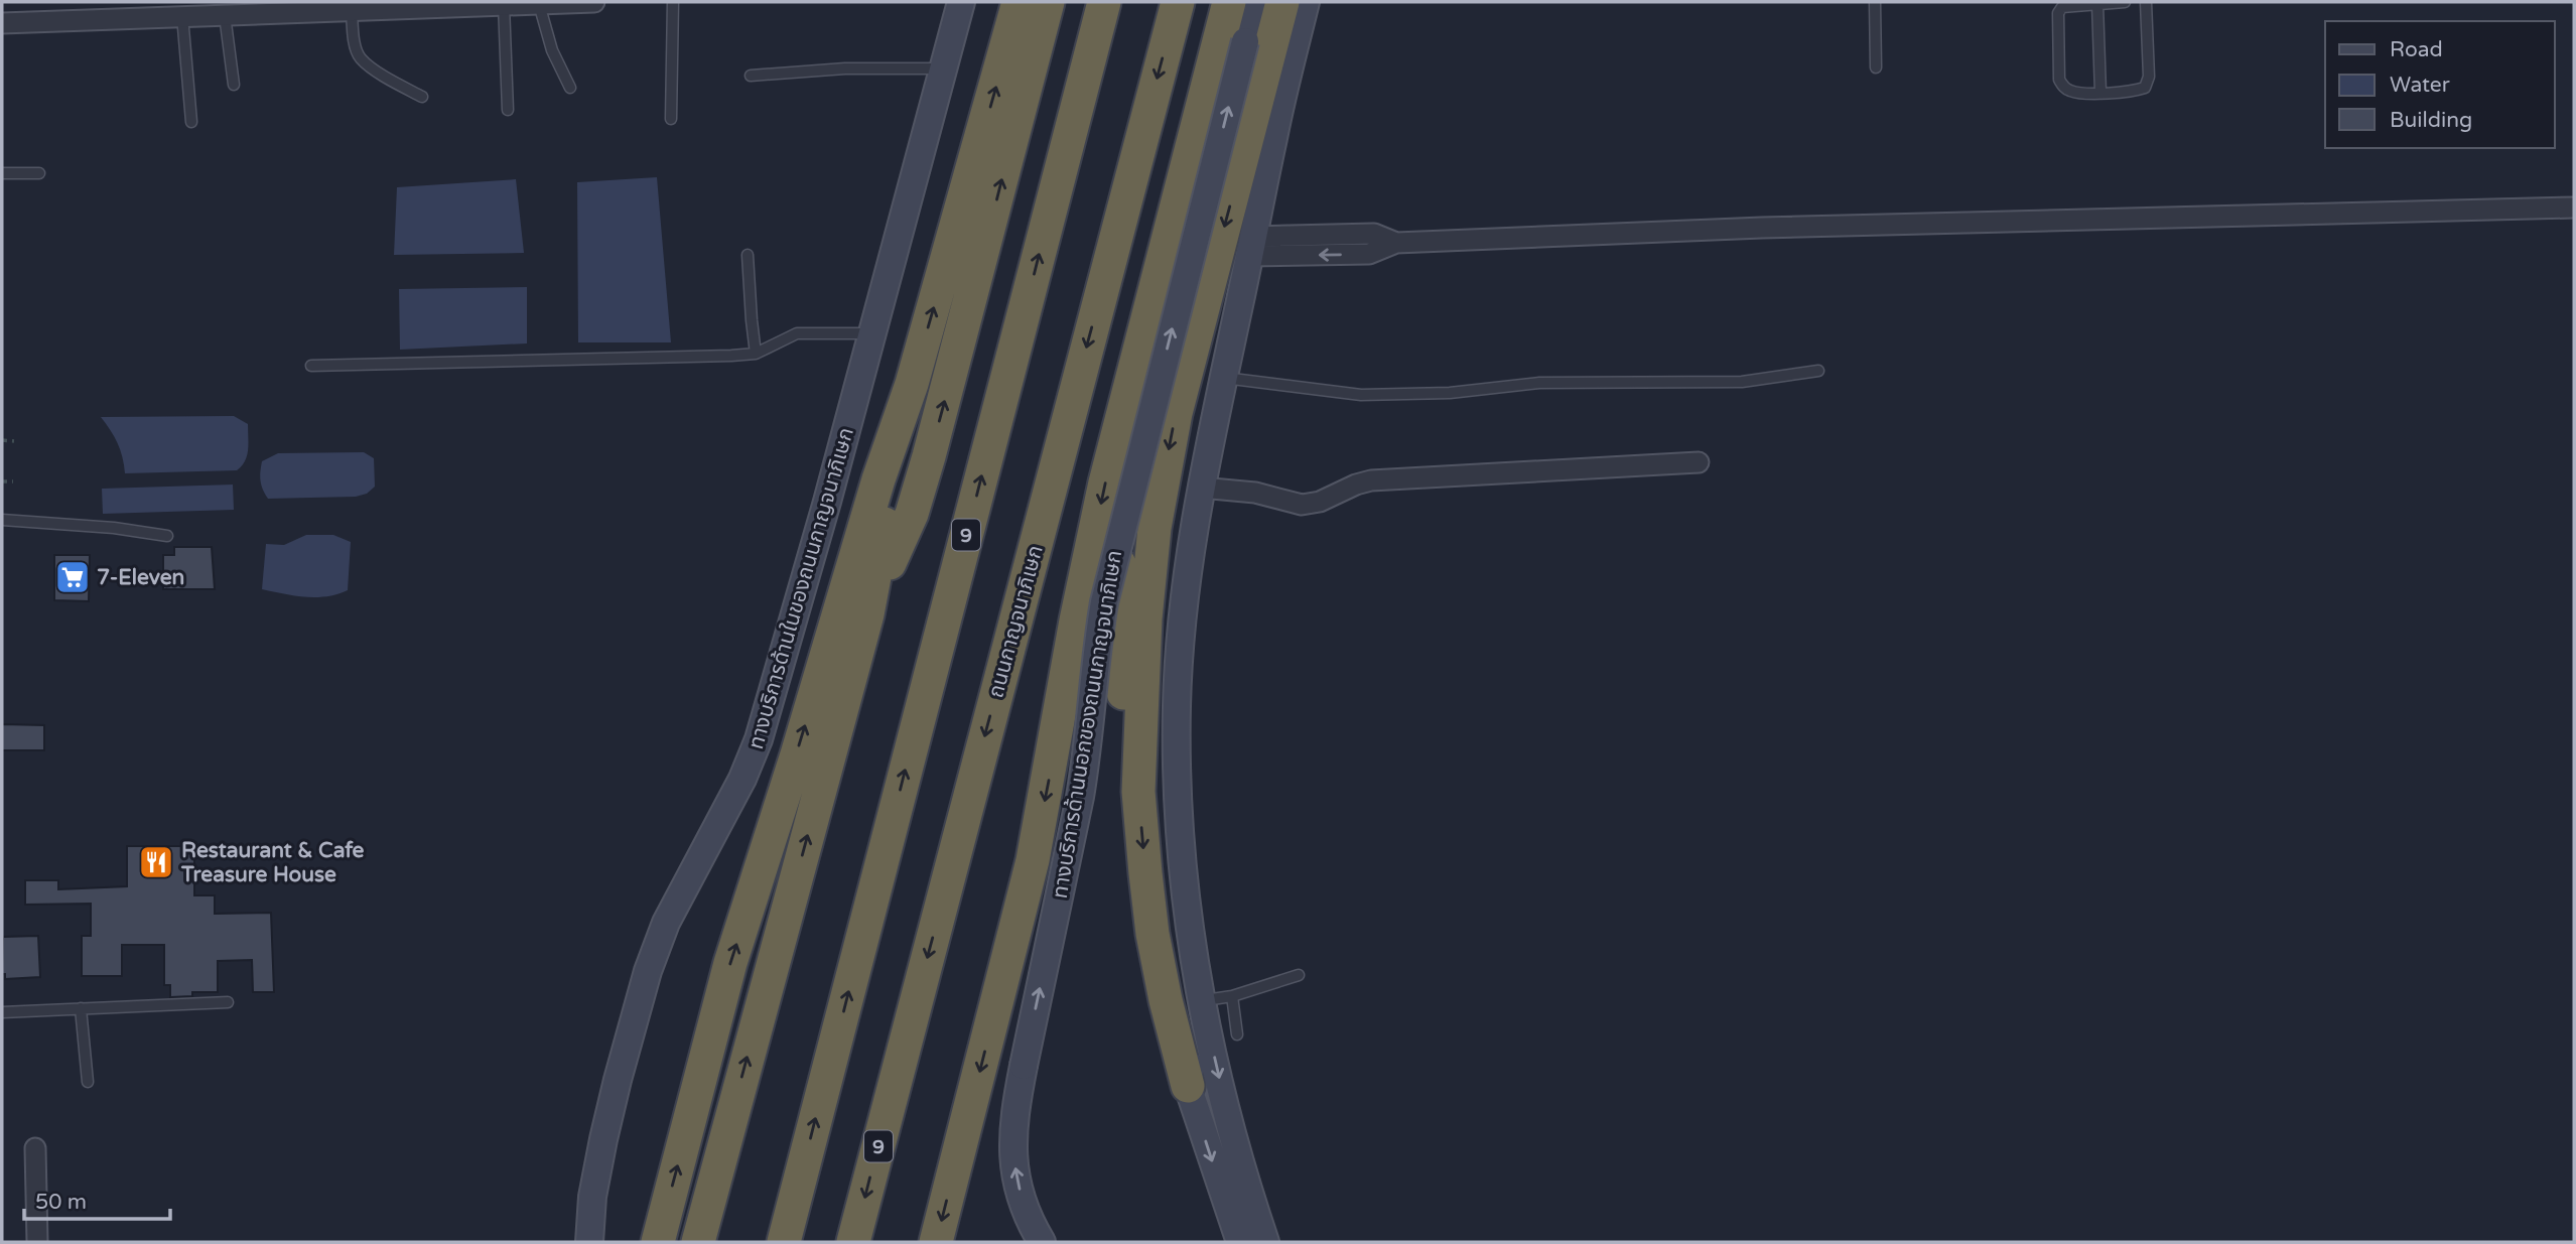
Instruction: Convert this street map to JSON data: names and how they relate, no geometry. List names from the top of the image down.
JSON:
{
  "streets": {
    "highway": ["9", "ถนนกาญจนาภิเษก"],
    "main road": ["ทางบริการด้านในของถนนกาญจนาภิเษก", "ทางบริการด้านนอกของถนนกาญจนาภิเษก"]
  },
  "places": {
    "supermarket": ["7-Eleven"],
    "restaurant": ["Restaurant & Cafe Treasure House"]
  },
  "legend": ["Road", "Water", "Building"],
  "scale_bar": "50 m"
}
